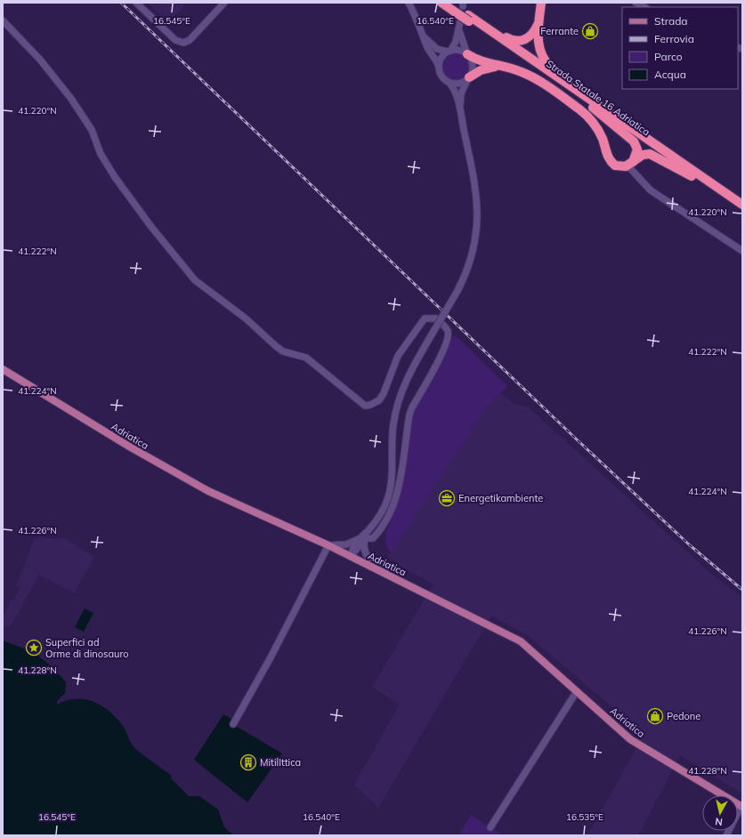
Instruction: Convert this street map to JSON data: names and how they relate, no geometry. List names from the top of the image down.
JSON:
{
  "streets": {
    "highway": ["Strada Statale 16 Adriatica"],
    "main road": ["Adriatica"]
  },
  "places": {
    "shop": ["Ferrante", "Pedone"],
    "office": ["Energetikambiente"],
    "place": ["Superfici ad Orme di dinosauro"],
    "building": ["MitilIttica"]
  },
  "legend": [
    "Strada",
    "Ferrovia",
    "Parco",
    "Acqua"
  ],
  "north": "bottom",
  "coordinates": [
    "16.545°E",
    "16.540°E",
    "41.220°N",
    "41.222°N",
    "41.224°N",
    "41.226°N",
    "41.228°N",
    "16.535°E"
  ]
}
